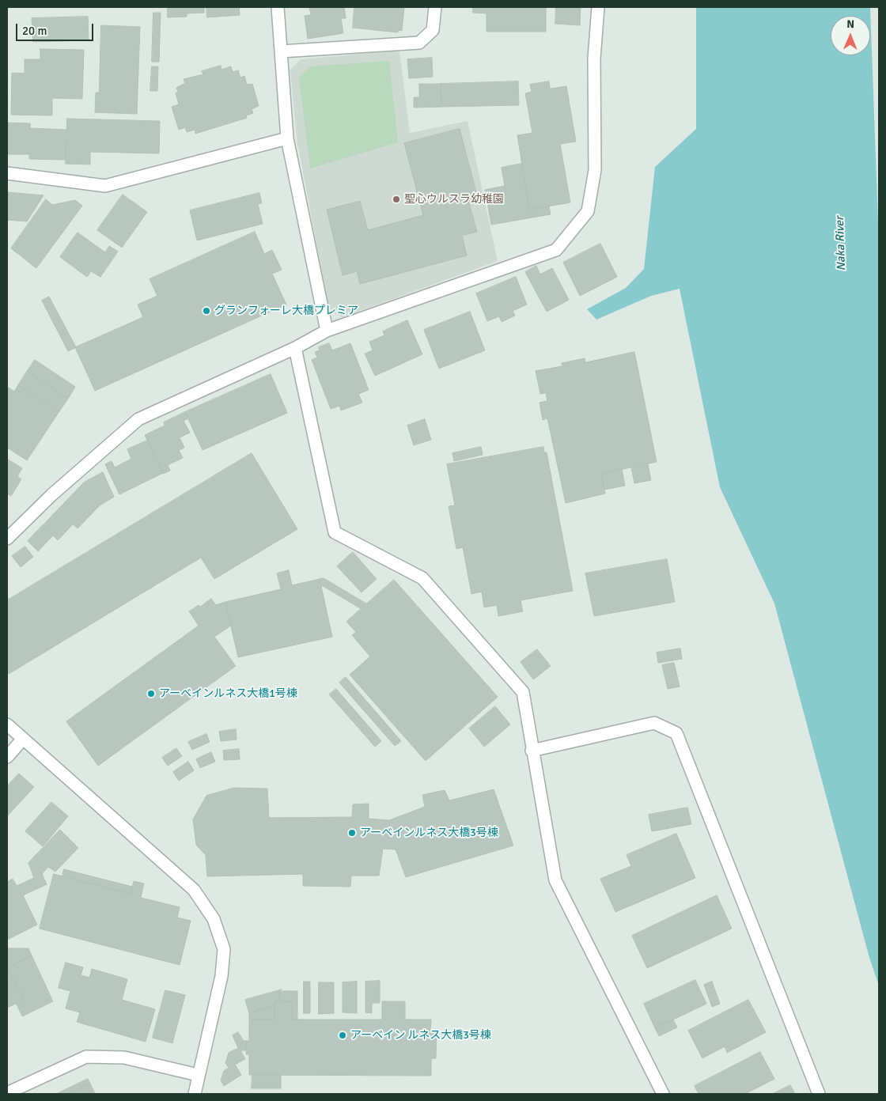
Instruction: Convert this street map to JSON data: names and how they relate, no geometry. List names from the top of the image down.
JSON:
{
  "water": ["Naka River"],
  "places": [
    "聖心ウルスラ幼稚園",
    "グランフォーレ大橋プレミア",
    "アーベインルネス大橋1号棟",
    "アーベインルネス大橋3号棟",
    "アーベイン ルネス大橋3号棟"
  ],
  "scale_bar": "20 m",
  "north": "top"
}
